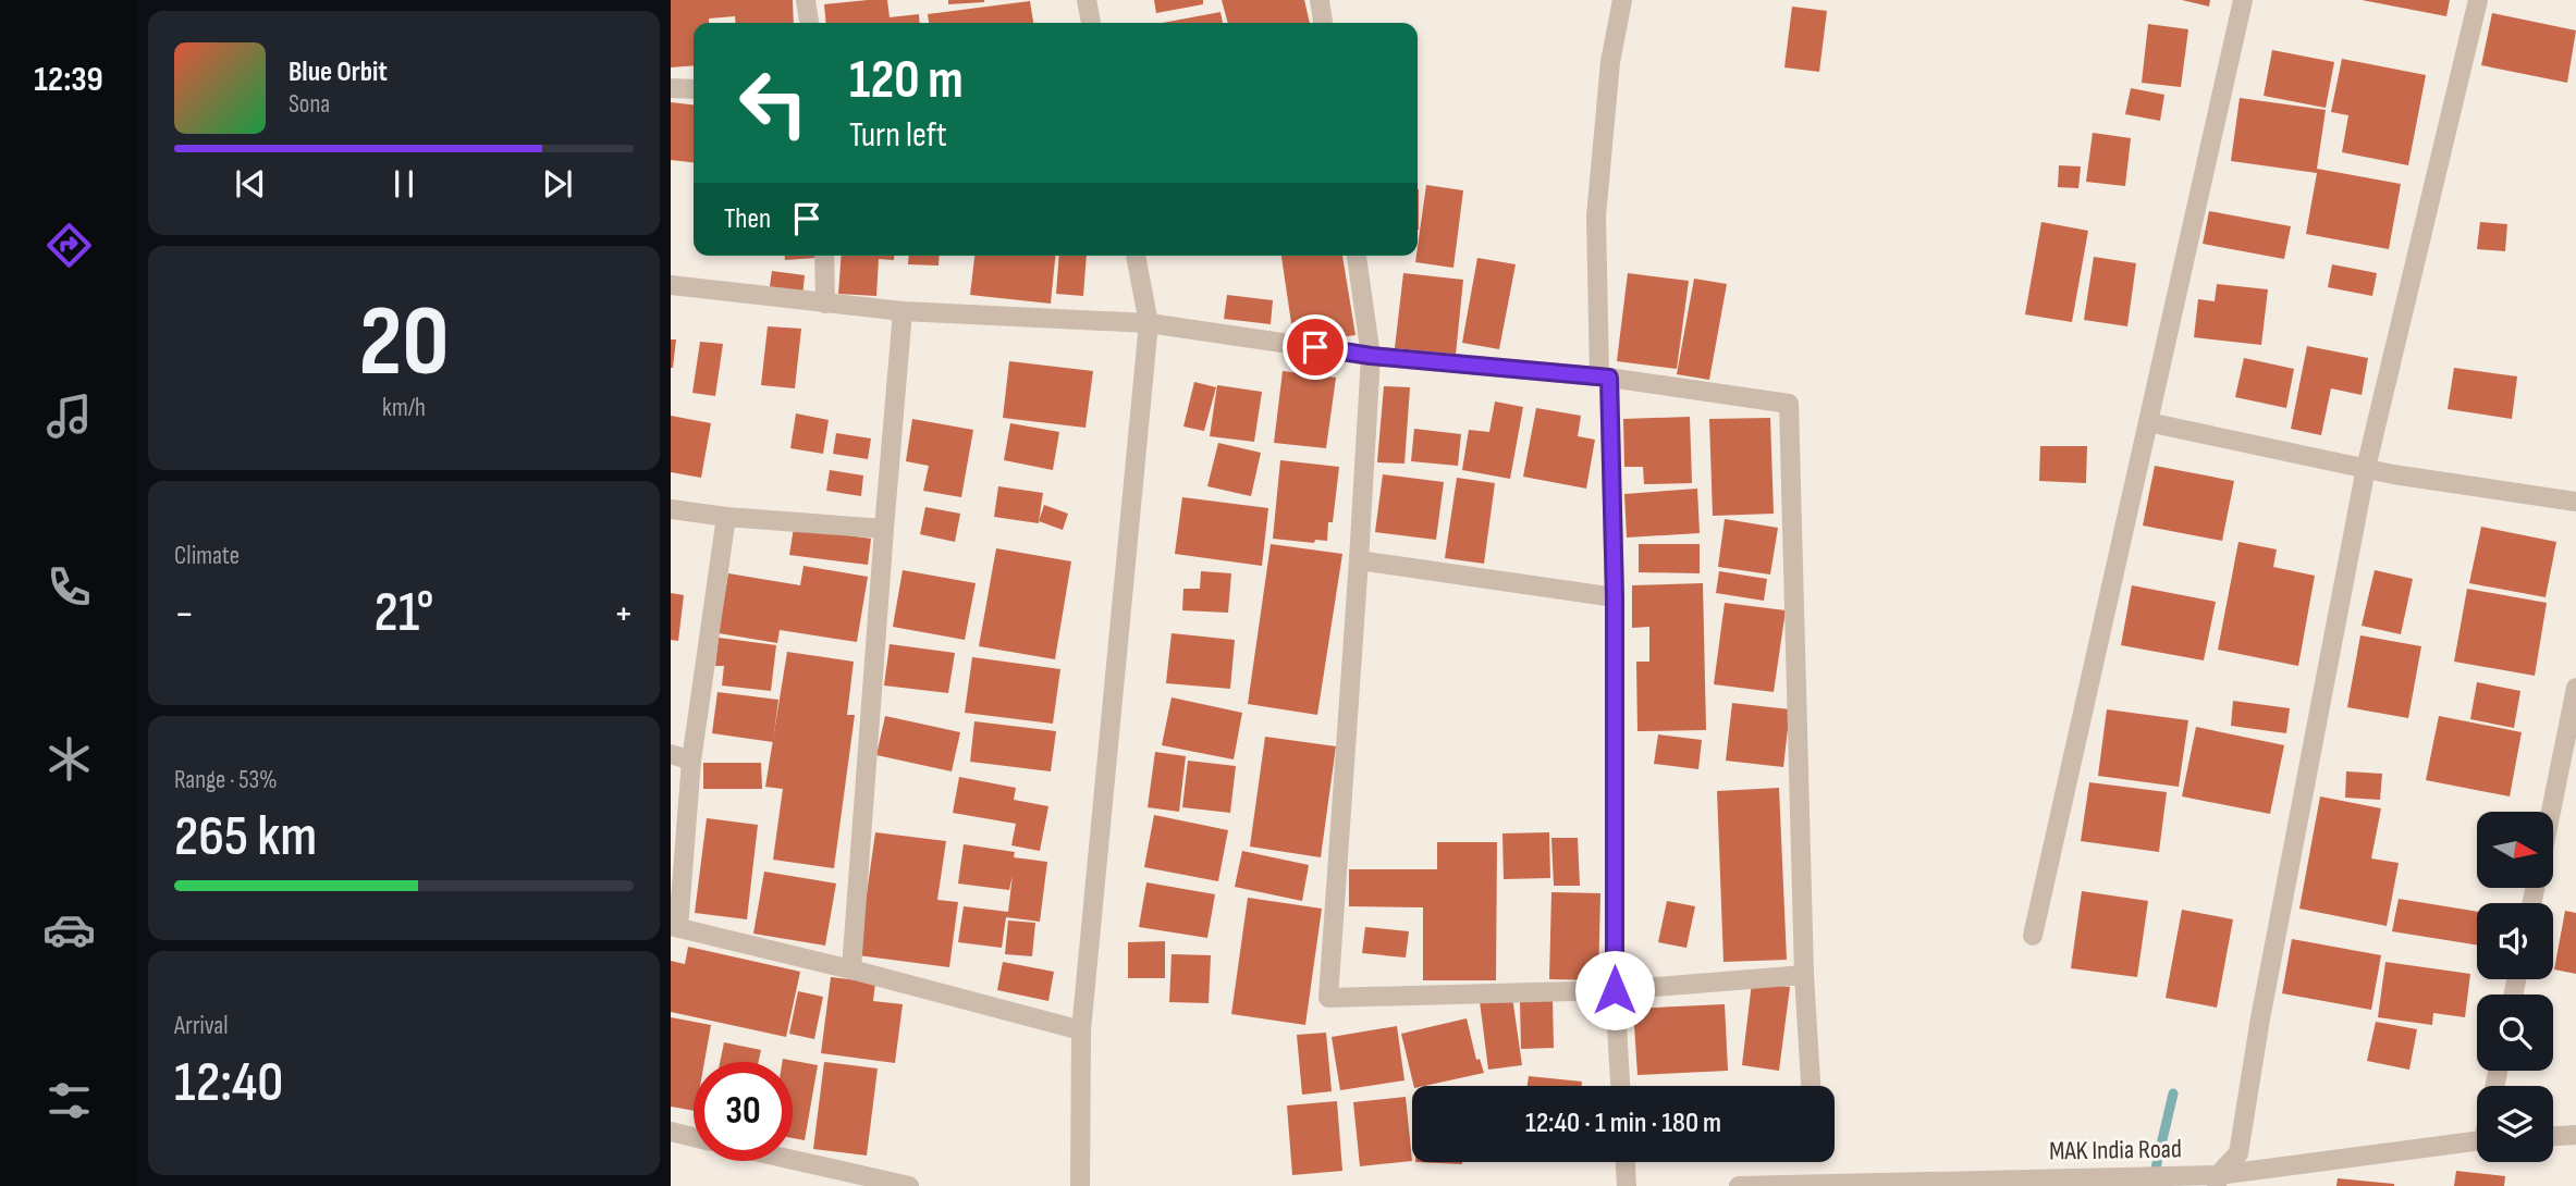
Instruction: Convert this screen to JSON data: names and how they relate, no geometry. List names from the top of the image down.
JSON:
{
  "streets": {
    "street": ["MAK India Road"]
  },
  "north": "right",
  "page": {
    "tabs": "12:39",
    "turn": ["120 m", "Turn left"],
    "song": ["Blue Orbit", "Sona"],
    "then": "Then",
    "tile": [
      ["20", "km/h"],
      "Climate",
      ["Range · 53%", "265 km"],
      ["Arrival", "12:40"]
    ],
    "heat": ["−", "21°", "+"],
    "limit": "30",
    "trip": "12:40 · 1 min · 180 m"
  }
}
